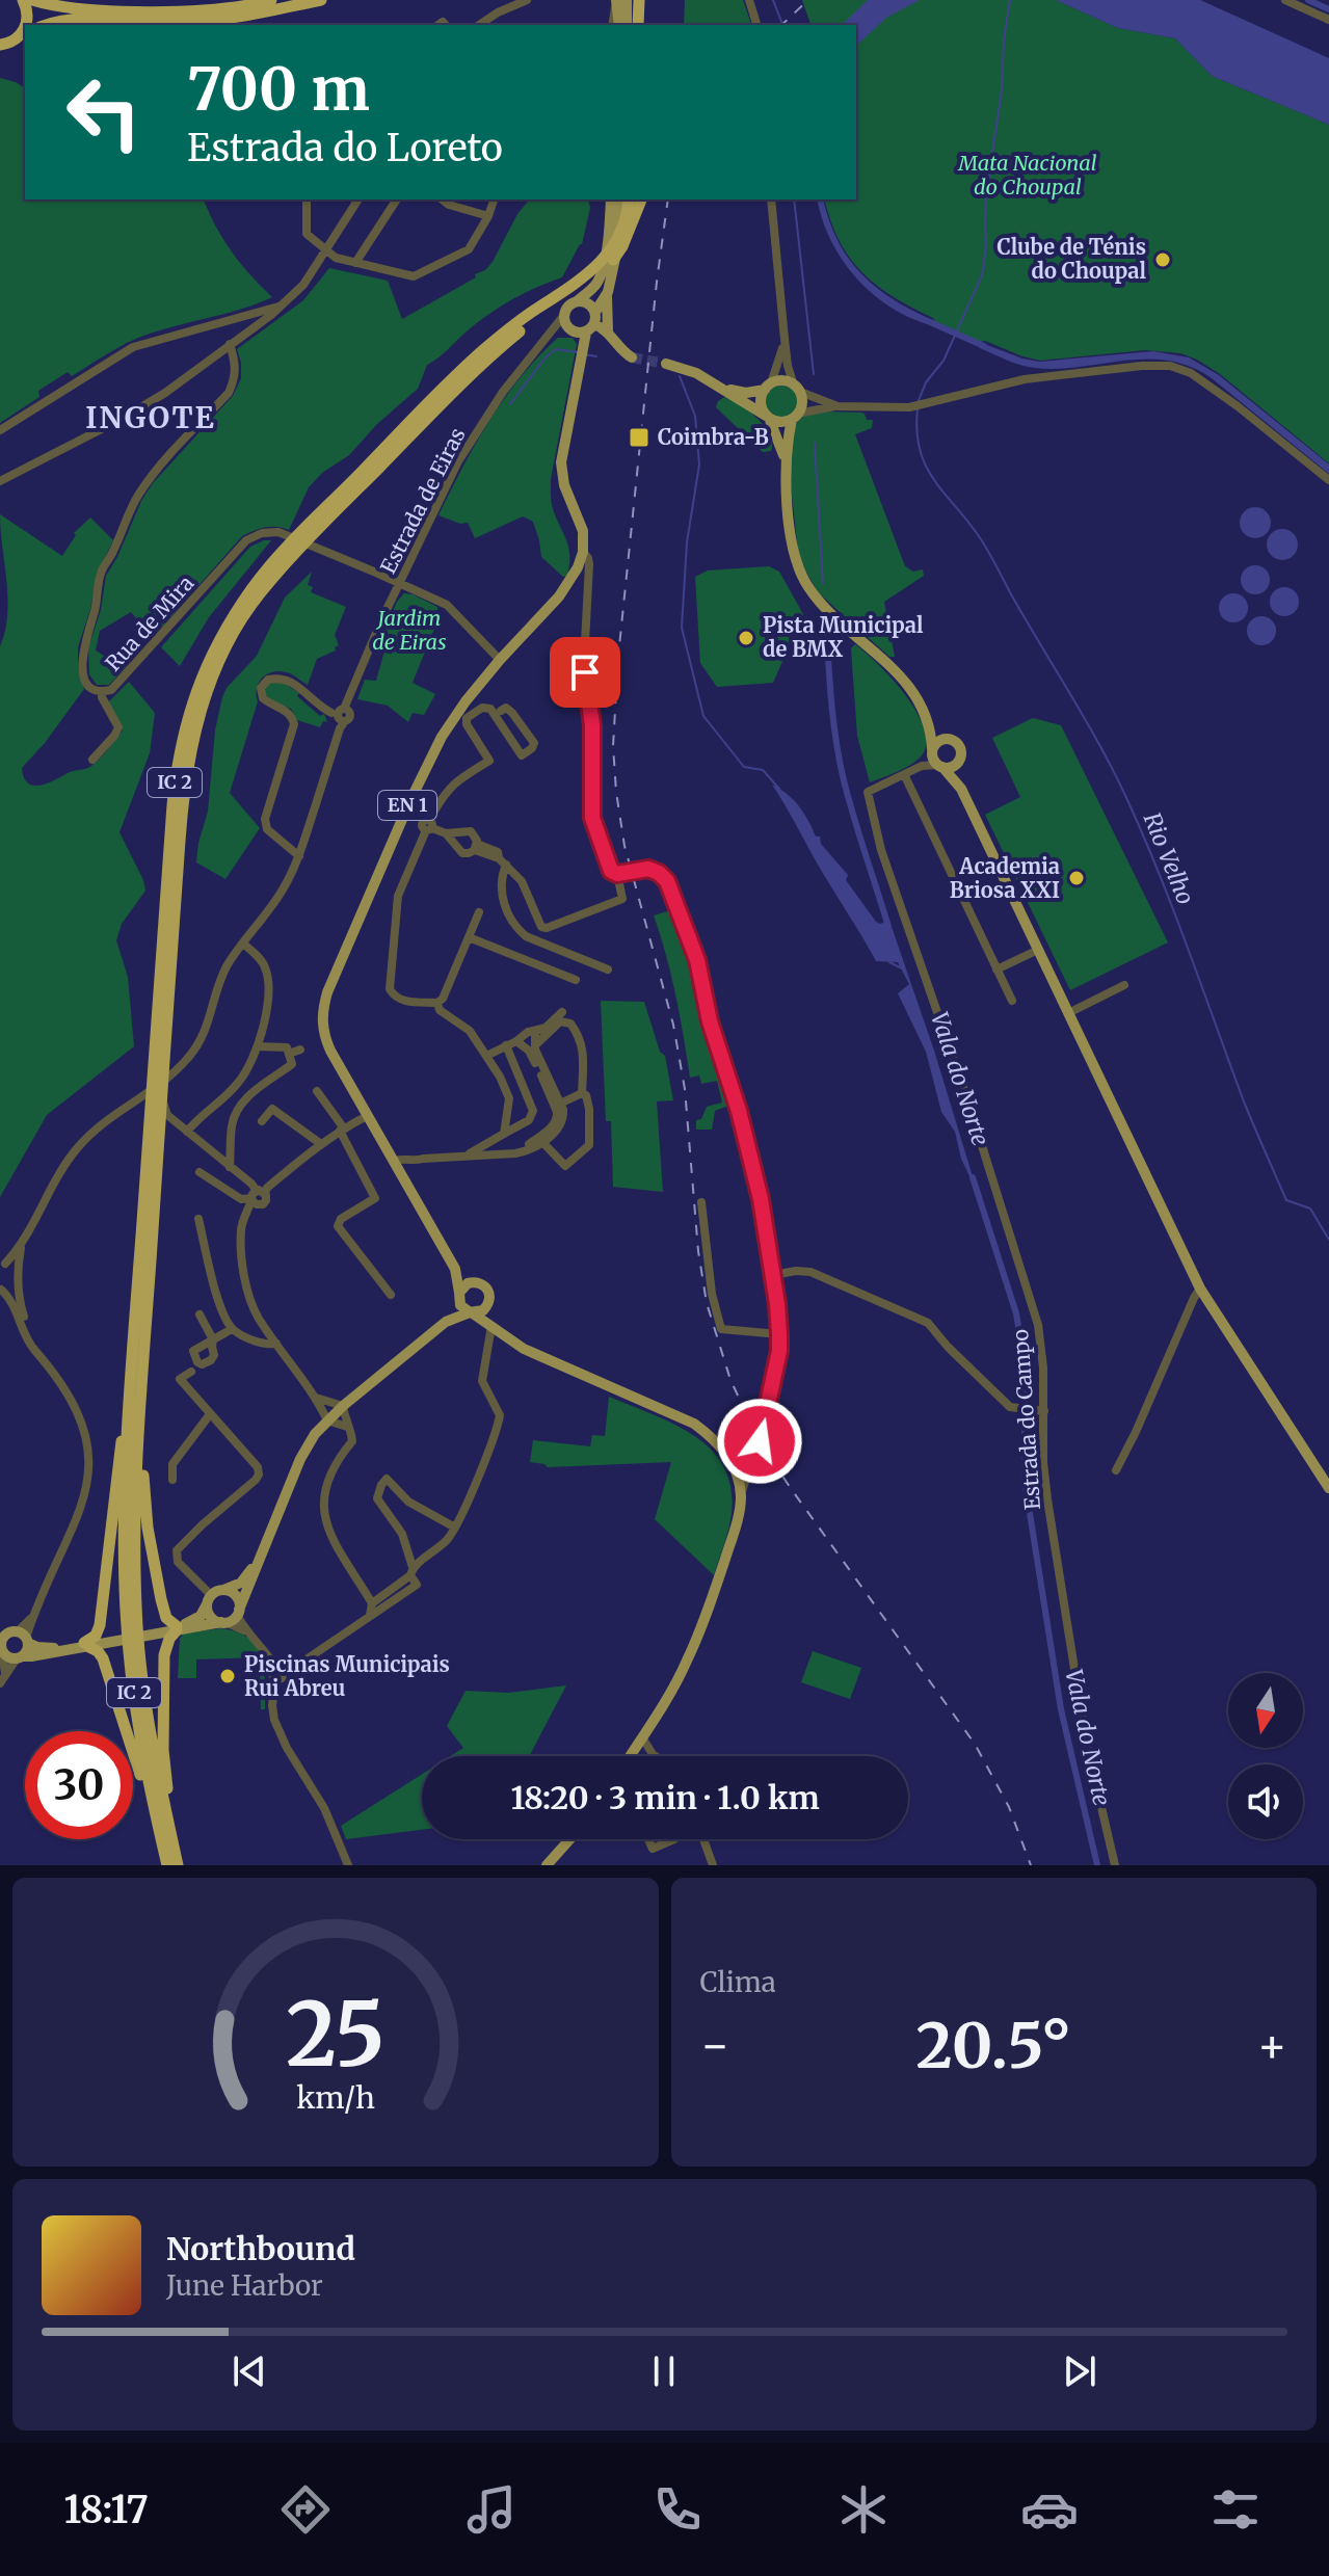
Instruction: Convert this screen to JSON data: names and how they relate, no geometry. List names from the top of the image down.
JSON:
{
  "streets": {
    "highway": ["IC 2"],
    "main road": ["EN 1"],
    "street": ["Estrada de Eiras", "Rua de Mira", "Estrada do Campo"]
  },
  "crossings": [
    ["Estrada de Eiras", "Rua de Mira"],
    ["Rua de Mira", "EN 1"]
  ],
  "districts": ["INGOTE"],
  "water": ["Rio Velho", "Vala do Norte"],
  "parks": ["Mata Nacional do Choupal", "Jardim de Eiras"],
  "places": {
    "other": [
      "Clube de Ténis do Choupal",
      "Pista Municipal de BMX",
      "Academia Briosa XXI",
      "Piscinas Municipais Rui Abreu"
    ],
    "transit": ["Coimbra-B"]
  },
  "north": "bottom",
  "page": {
    "turn": ["700 m", "Estrada do Loreto"],
    "limit": "30",
    "trip": "18:20 · 3 min · 1.0 km",
    "tile": "Clima",
    "heat": ["−", "20.5°", "+"],
    "song": ["Northbound", "June Harbor"],
    "tabs": "18:17",
    "gauge": ["25", "km/h"]
  }
}
